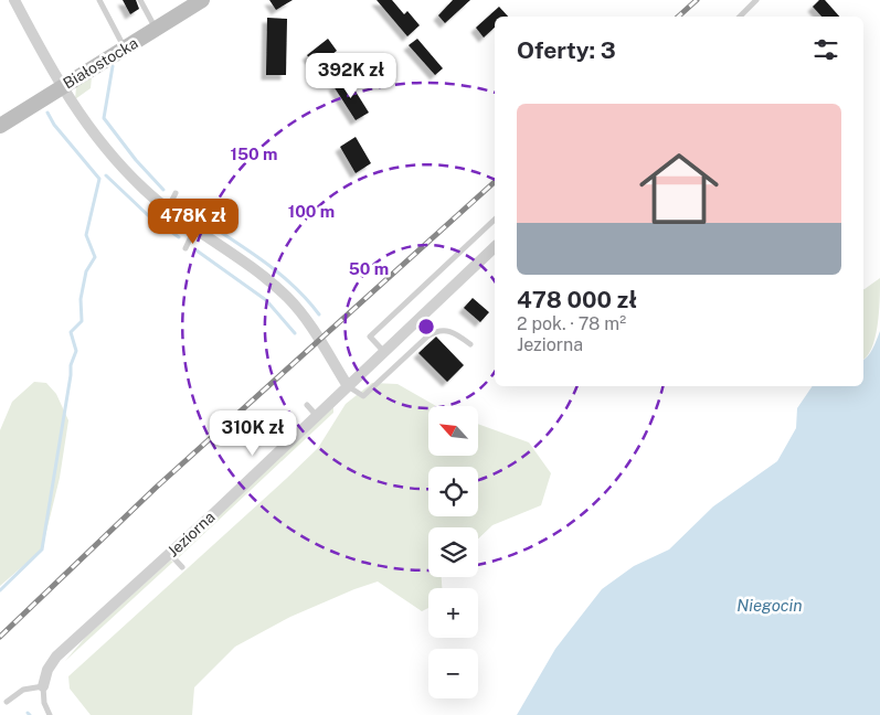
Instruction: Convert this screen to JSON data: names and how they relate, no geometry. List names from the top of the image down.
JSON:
{
  "streets": {
    "street": ["Białostocka", "Jeziorna"]
  },
  "water": ["Niegocin"],
  "north": "top left",
  "page": {
    "heading": "Oferty: 3",
    "price": ["392K zł", "478K zł", "310K zł"],
    "list": [
      {
        "name": "478 000 zł",
        "note": "2 pok. · 78 m² · Jeziorna"
      }
    ],
    "map_buttons": ["+", "−"]
  },
  "rings": ["150 m", "100 m", "50 m"]
}
